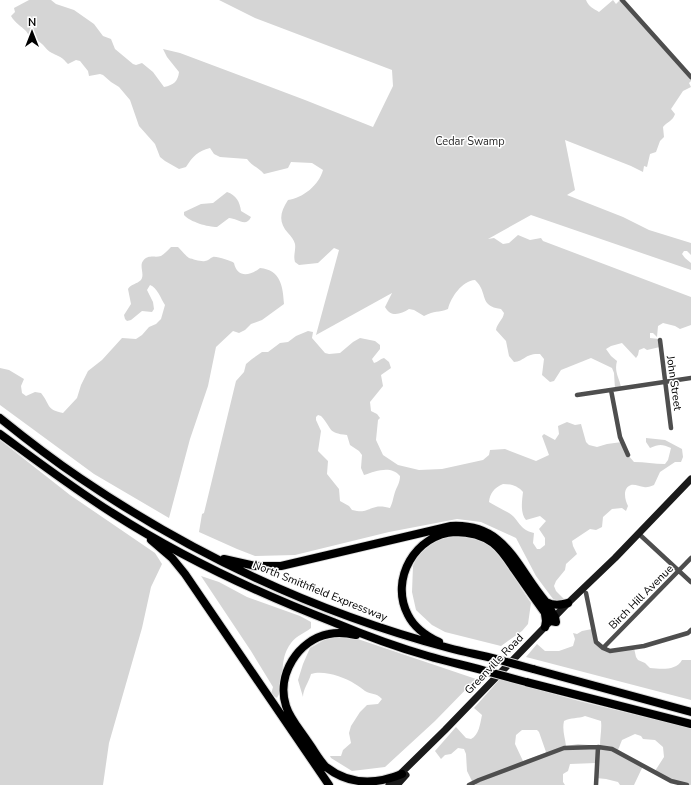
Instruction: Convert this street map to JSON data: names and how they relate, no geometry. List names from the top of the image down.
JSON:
{
  "streets": {
    "highway": ["North Smithfield Expressway"],
    "main road": ["Greenville Road"],
    "street": ["John Street", "Birch Hill Avenue"]
  },
  "parks": ["Cedar Swamp"],
  "north": "top"
}
